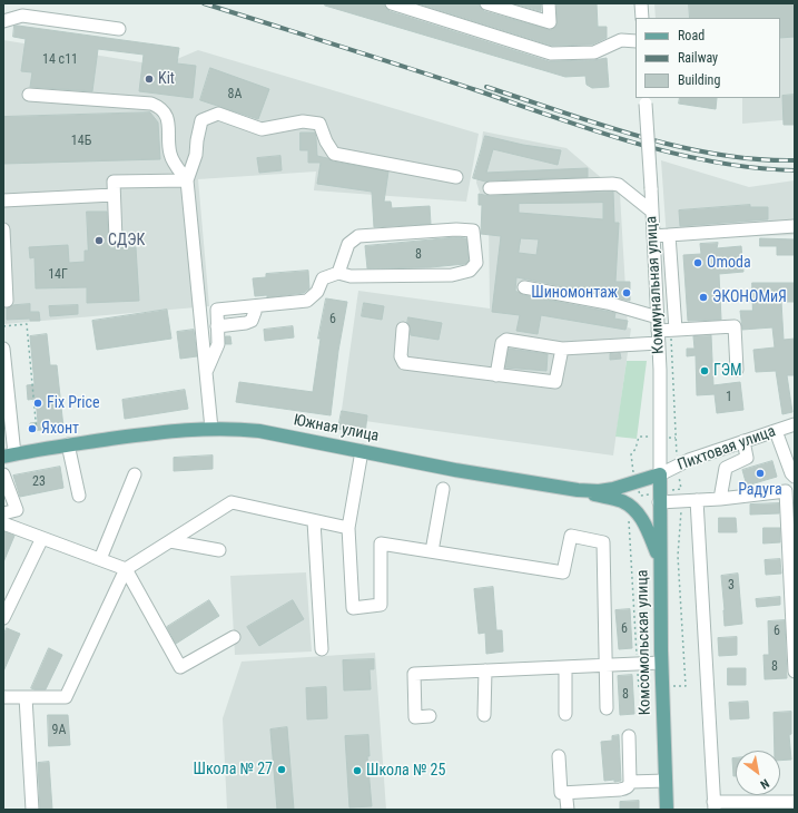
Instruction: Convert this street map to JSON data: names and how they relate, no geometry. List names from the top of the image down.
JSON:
{
  "streets": {
    "main road": ["Южная улица", "Комсомольская улица"],
    "street": ["Коммунальная улица", "Пихтовая улица"]
  },
  "crossings": [
    ["Коммунальная улица", "Южная улица"],
    ["Коммунальная улица", "Пихтовая улица"],
    ["Коммунальная улица", "Комсомольская улица"],
    ["Южная улица", "Пихтовая улица"],
    ["Южная улица", "Комсомольская улица"],
    ["Пихтовая улица", "Комсомольская улица"]
  ],
  "places": [
    "Kit",
    "СДЭК",
    "Omoda",
    "Шиномонтаж",
    "ЭКОНОМиЯ",
    "ГЭМ",
    "Fix Price",
    "Яхонт",
    "Радуга",
    "Школа № 27",
    "Школа № 25"
  ],
  "house_numbers": [
    "14 с11",
    "8А",
    "14Б",
    "8",
    "14Г",
    "6",
    "1",
    "23",
    "3",
    "6",
    "6",
    "8",
    "8",
    "9А"
  ],
  "legend": ["Road", "Railway", "Building"],
  "north": "bottom right"
}
